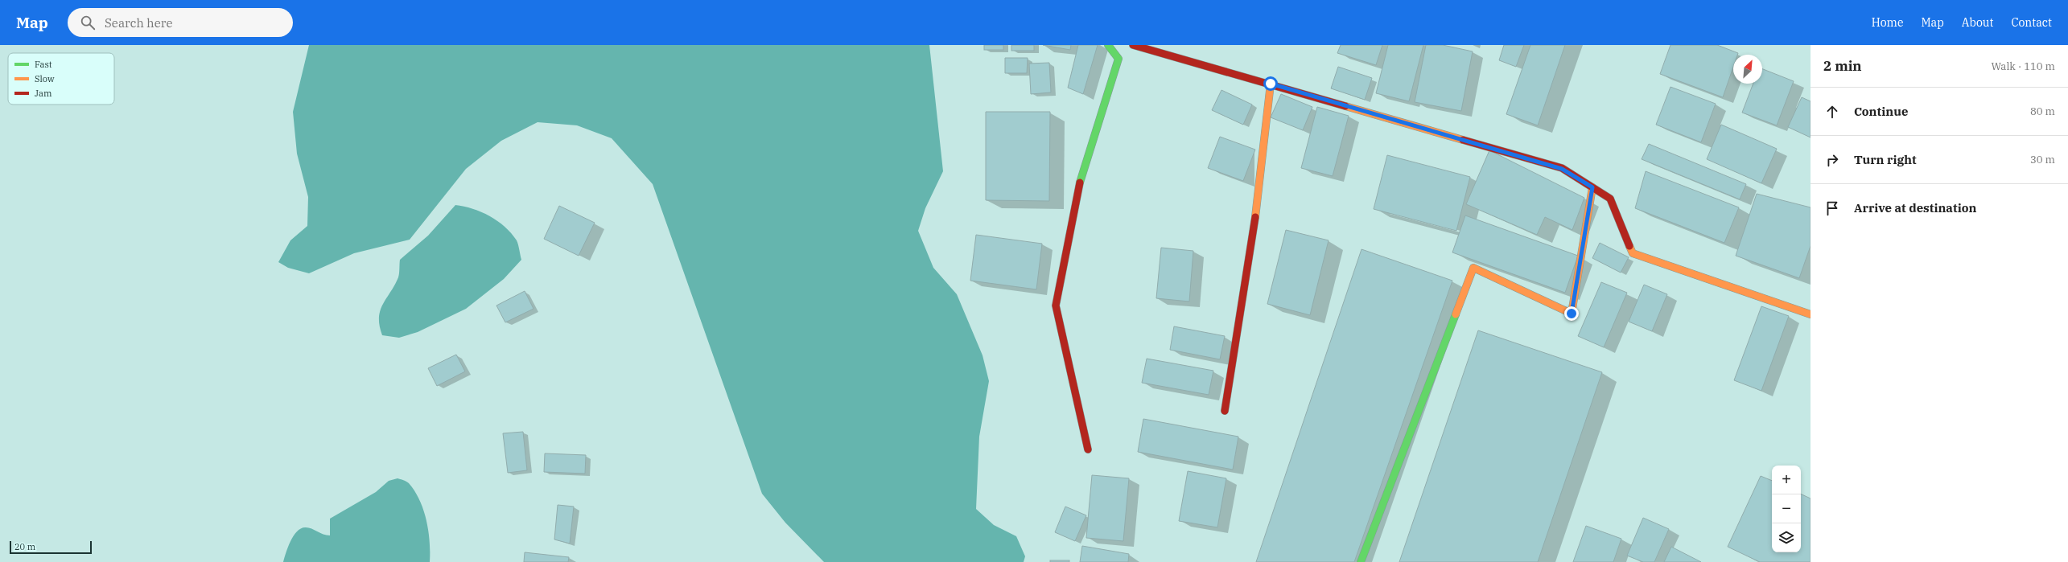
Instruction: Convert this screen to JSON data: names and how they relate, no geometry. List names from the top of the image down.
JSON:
{
  "legend": ["Fast", "Slow", "Jam"],
  "scale_bar": "20 m",
  "north": "top right",
  "page": {
    "header": "Map",
    "search": "Search here",
    "nav": [
      "Home",
      "Map",
      "About",
      "Contact"
    ],
    "heading": ["2 min", "Walk · 110 m"],
    "list": [
      ["Continue", "80 m"],
      ["Turn right", "30 m"],
      "Arrive at destination"
    ],
    "map_buttons": ["+", "−"],
    "scale": "20 m"
  }
}
